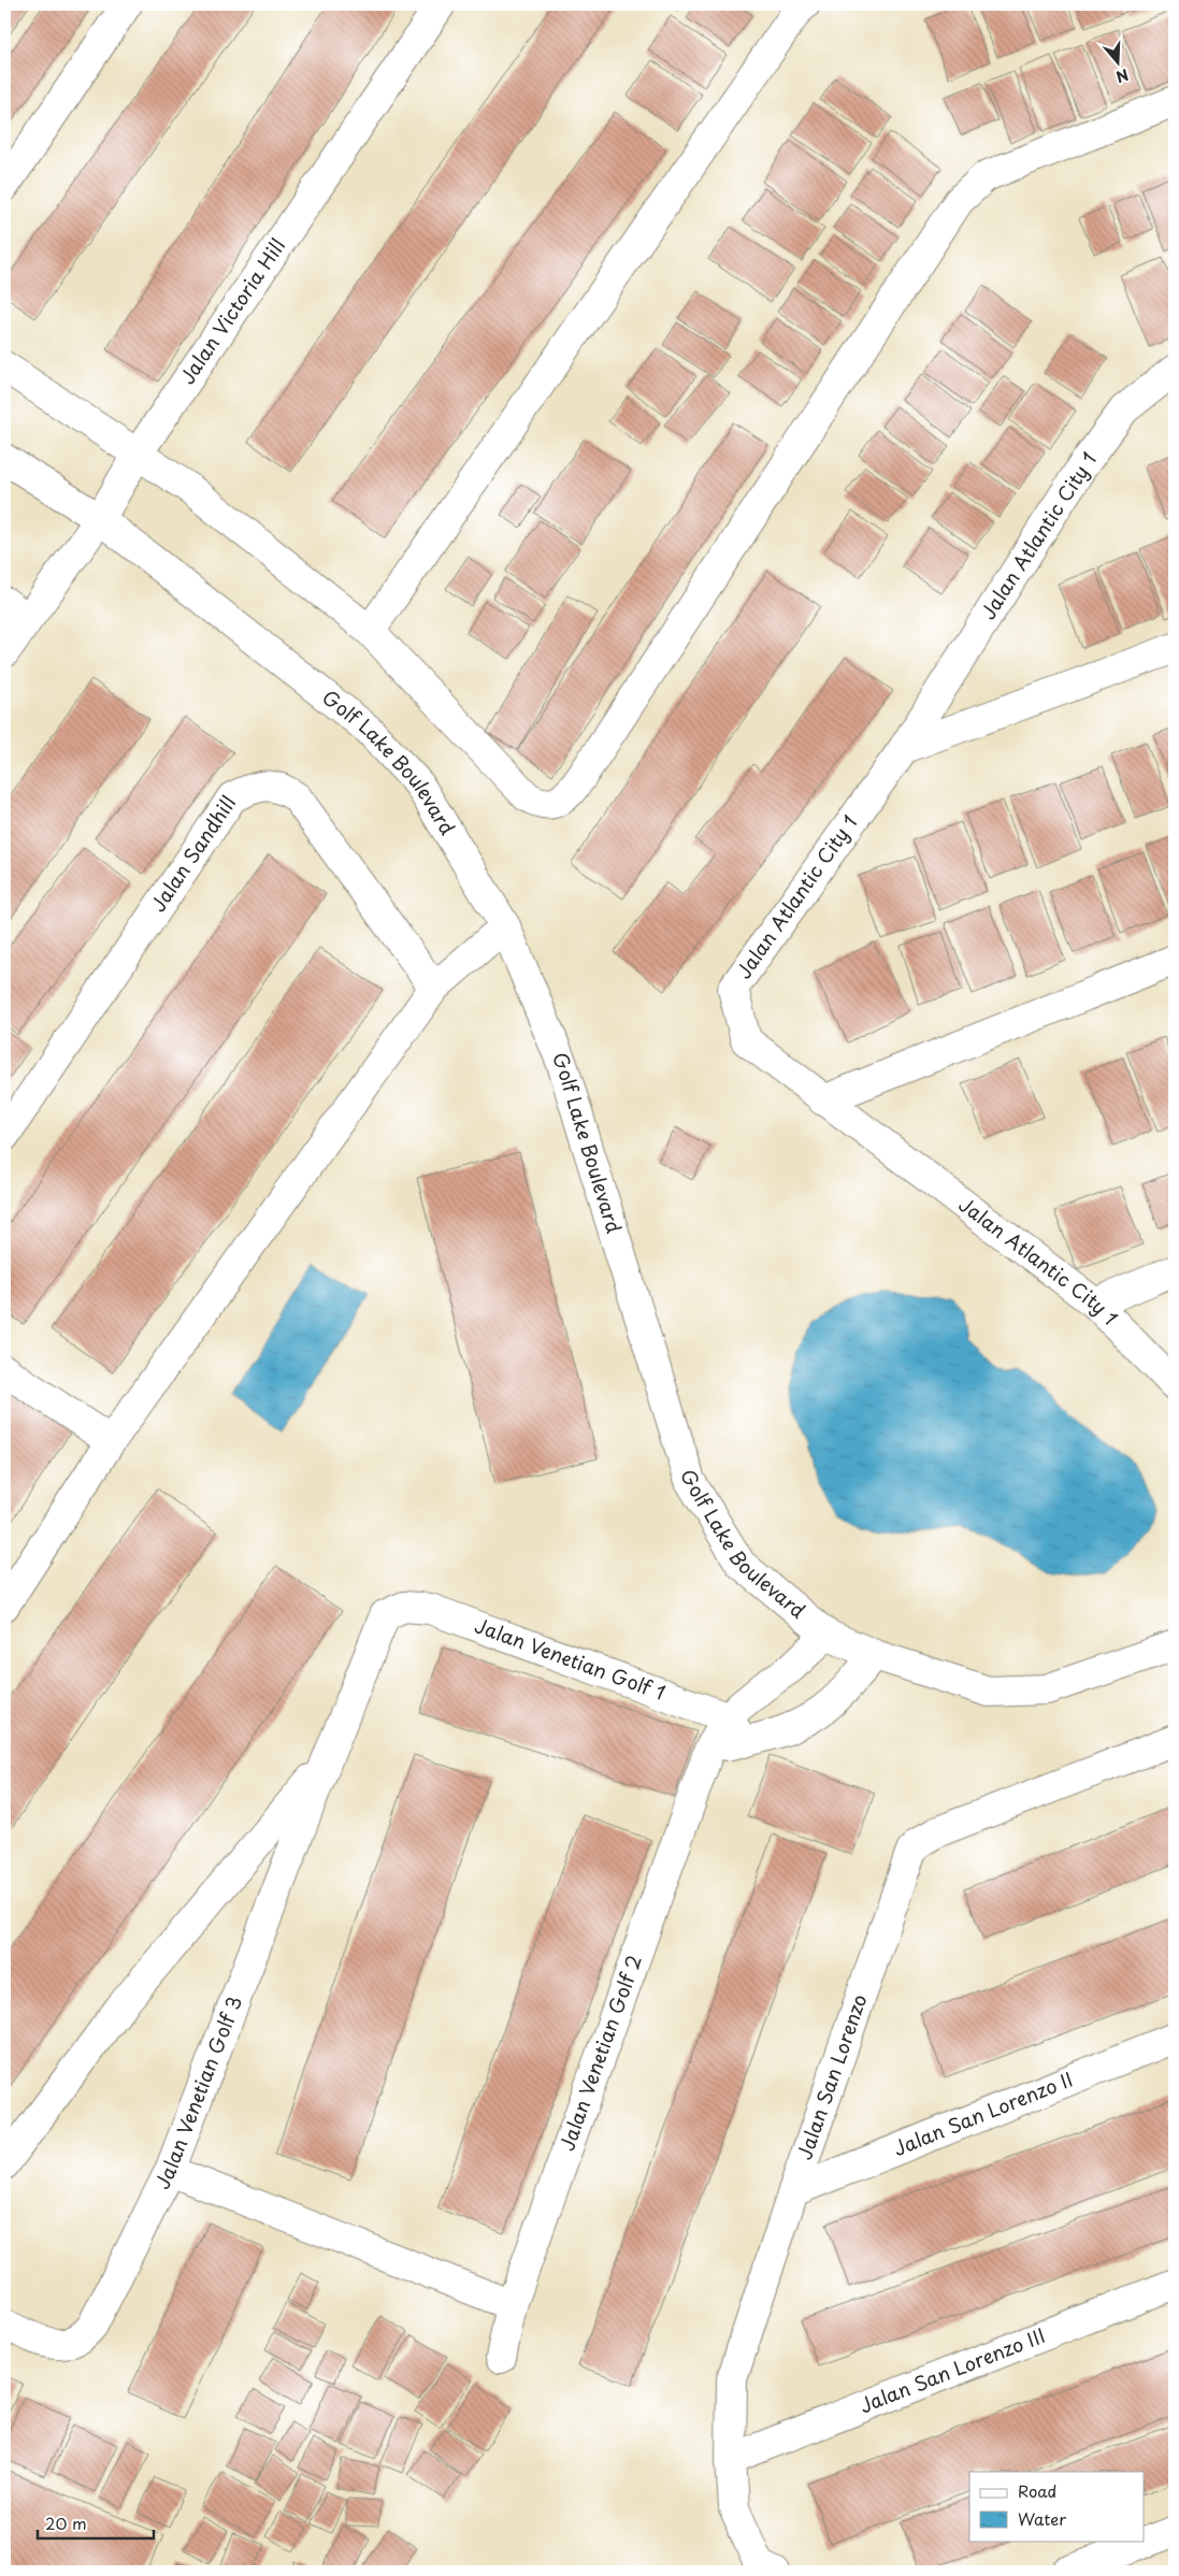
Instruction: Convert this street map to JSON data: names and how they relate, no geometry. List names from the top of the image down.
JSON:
{
  "streets": {
    "street": [
      "Jalan Victoria Hill",
      "Jalan Atlantic City 1",
      "Golf Lake Boulevard",
      "Jalan Sandhill",
      "Jalan Venetian Golf 1",
      "Jalan Venetian Golf 2",
      "Jalan San Lorenzo",
      "Jalan Venetian Golf 3",
      "Jalan San Lorenzo II",
      "Jalan San Lorenzo III"
    ]
  },
  "crossings": [
    ["Jalan Victoria Hill", "Golf Lake Boulevard"],
    ["Golf Lake Boulevard", "Jalan Venetian Golf 2"],
    ["Jalan Venetian Golf 1", "Jalan Venetian Golf 2"],
    ["Jalan Venetian Golf 1", "Jalan Venetian Golf 3"],
    ["Jalan San Lorenzo", "Jalan San Lorenzo II"],
    ["Jalan San Lorenzo", "Jalan San Lorenzo III"]
  ],
  "legend": ["Road", "Water"],
  "scale_bar": "20 m",
  "north": "bottom"
}
